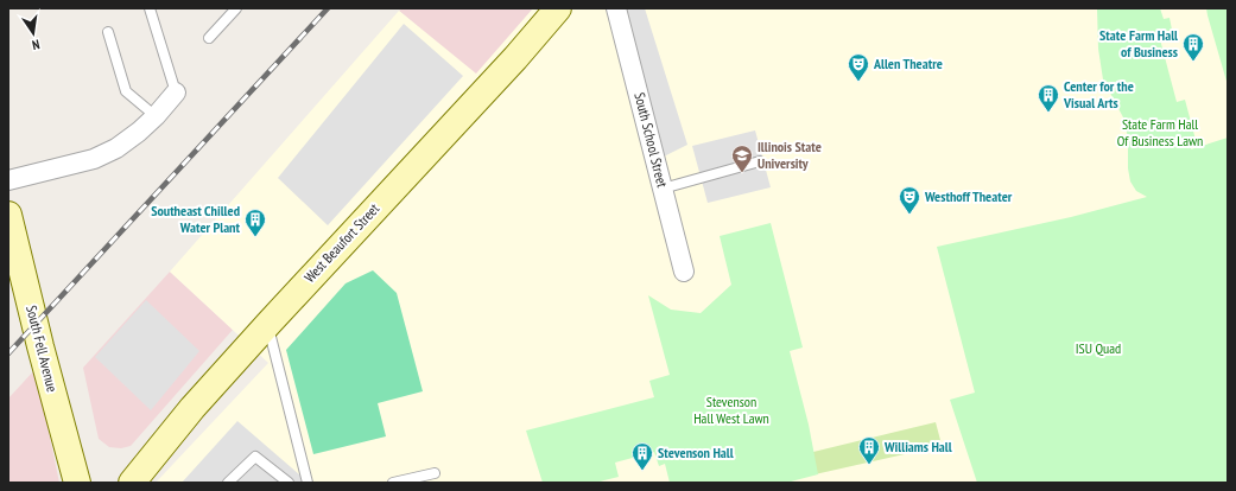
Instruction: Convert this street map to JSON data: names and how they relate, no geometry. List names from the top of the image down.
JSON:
{
  "streets": {
    "street": ["South School Street", "West Beaufort Street", "South Fell Avenue"]
  },
  "parks": ["State Farm Hall Of Business Lawn", "ISU Quad", "Stevenson Hall West Lawn"],
  "places": {
    "building": [
      "State Farm Hall of Business",
      "Center for the Visual Arts",
      "Southeast Chilled Water Plant",
      "Williams Hall",
      "Stevenson Hall"
    ],
    "theatre": ["Allen Theatre", "Westhoff Theater"],
    "school or university": ["Illinois State University"]
  },
  "north": "bottom"
}
